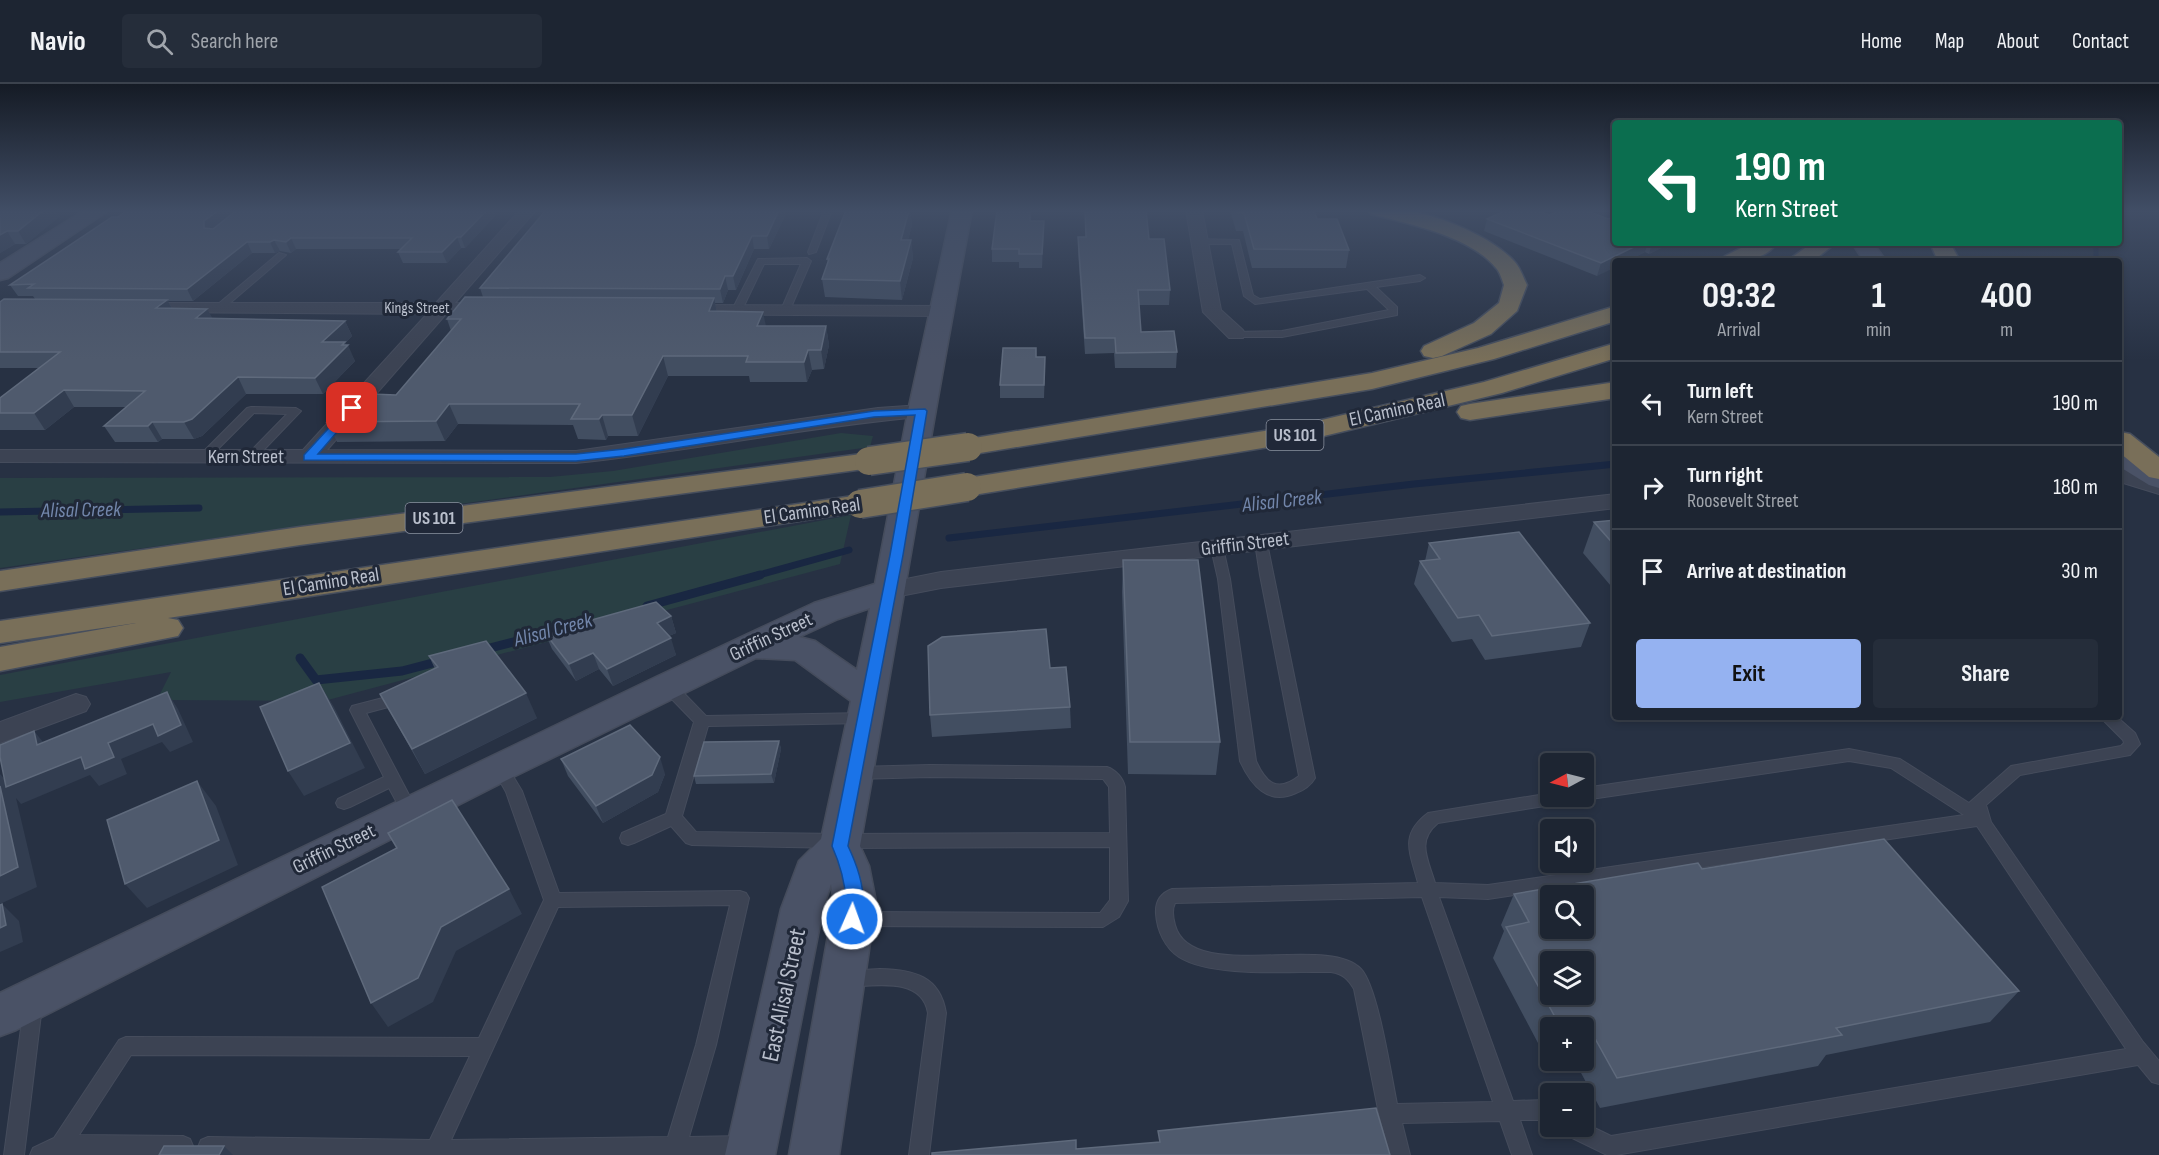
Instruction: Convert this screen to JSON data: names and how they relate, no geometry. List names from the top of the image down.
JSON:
{
  "streets": {
    "highway": ["El Camino Real", "US 101"],
    "main road": ["Griffin Street", "East Alisal Street"],
    "street": ["Kings Street", "Kern Street"]
  },
  "water": ["Alisal Creek"],
  "north": "left",
  "page": {
    "header": "Navio",
    "search": "Search here",
    "nav": [
      "Home",
      "Map",
      "About",
      "Contact"
    ],
    "turn": ["190 m", "Kern Street"],
    "eta": [
      "09:32",
      "Arrival",
      "1",
      "min",
      "400",
      "m"
    ],
    "list": [
      {
        "name": "Turn left",
        "note": "Kern Street",
        "value": "190 m"
      },
      {
        "name": "Turn right",
        "note": "Roosevelt Street",
        "value": "180 m"
      },
      {
        "name": "Arrive at destination",
        "value": "30 m"
      }
    ],
    "buttons": ["Exit", "Share"],
    "map_buttons": ["+", "−"]
  }
}
